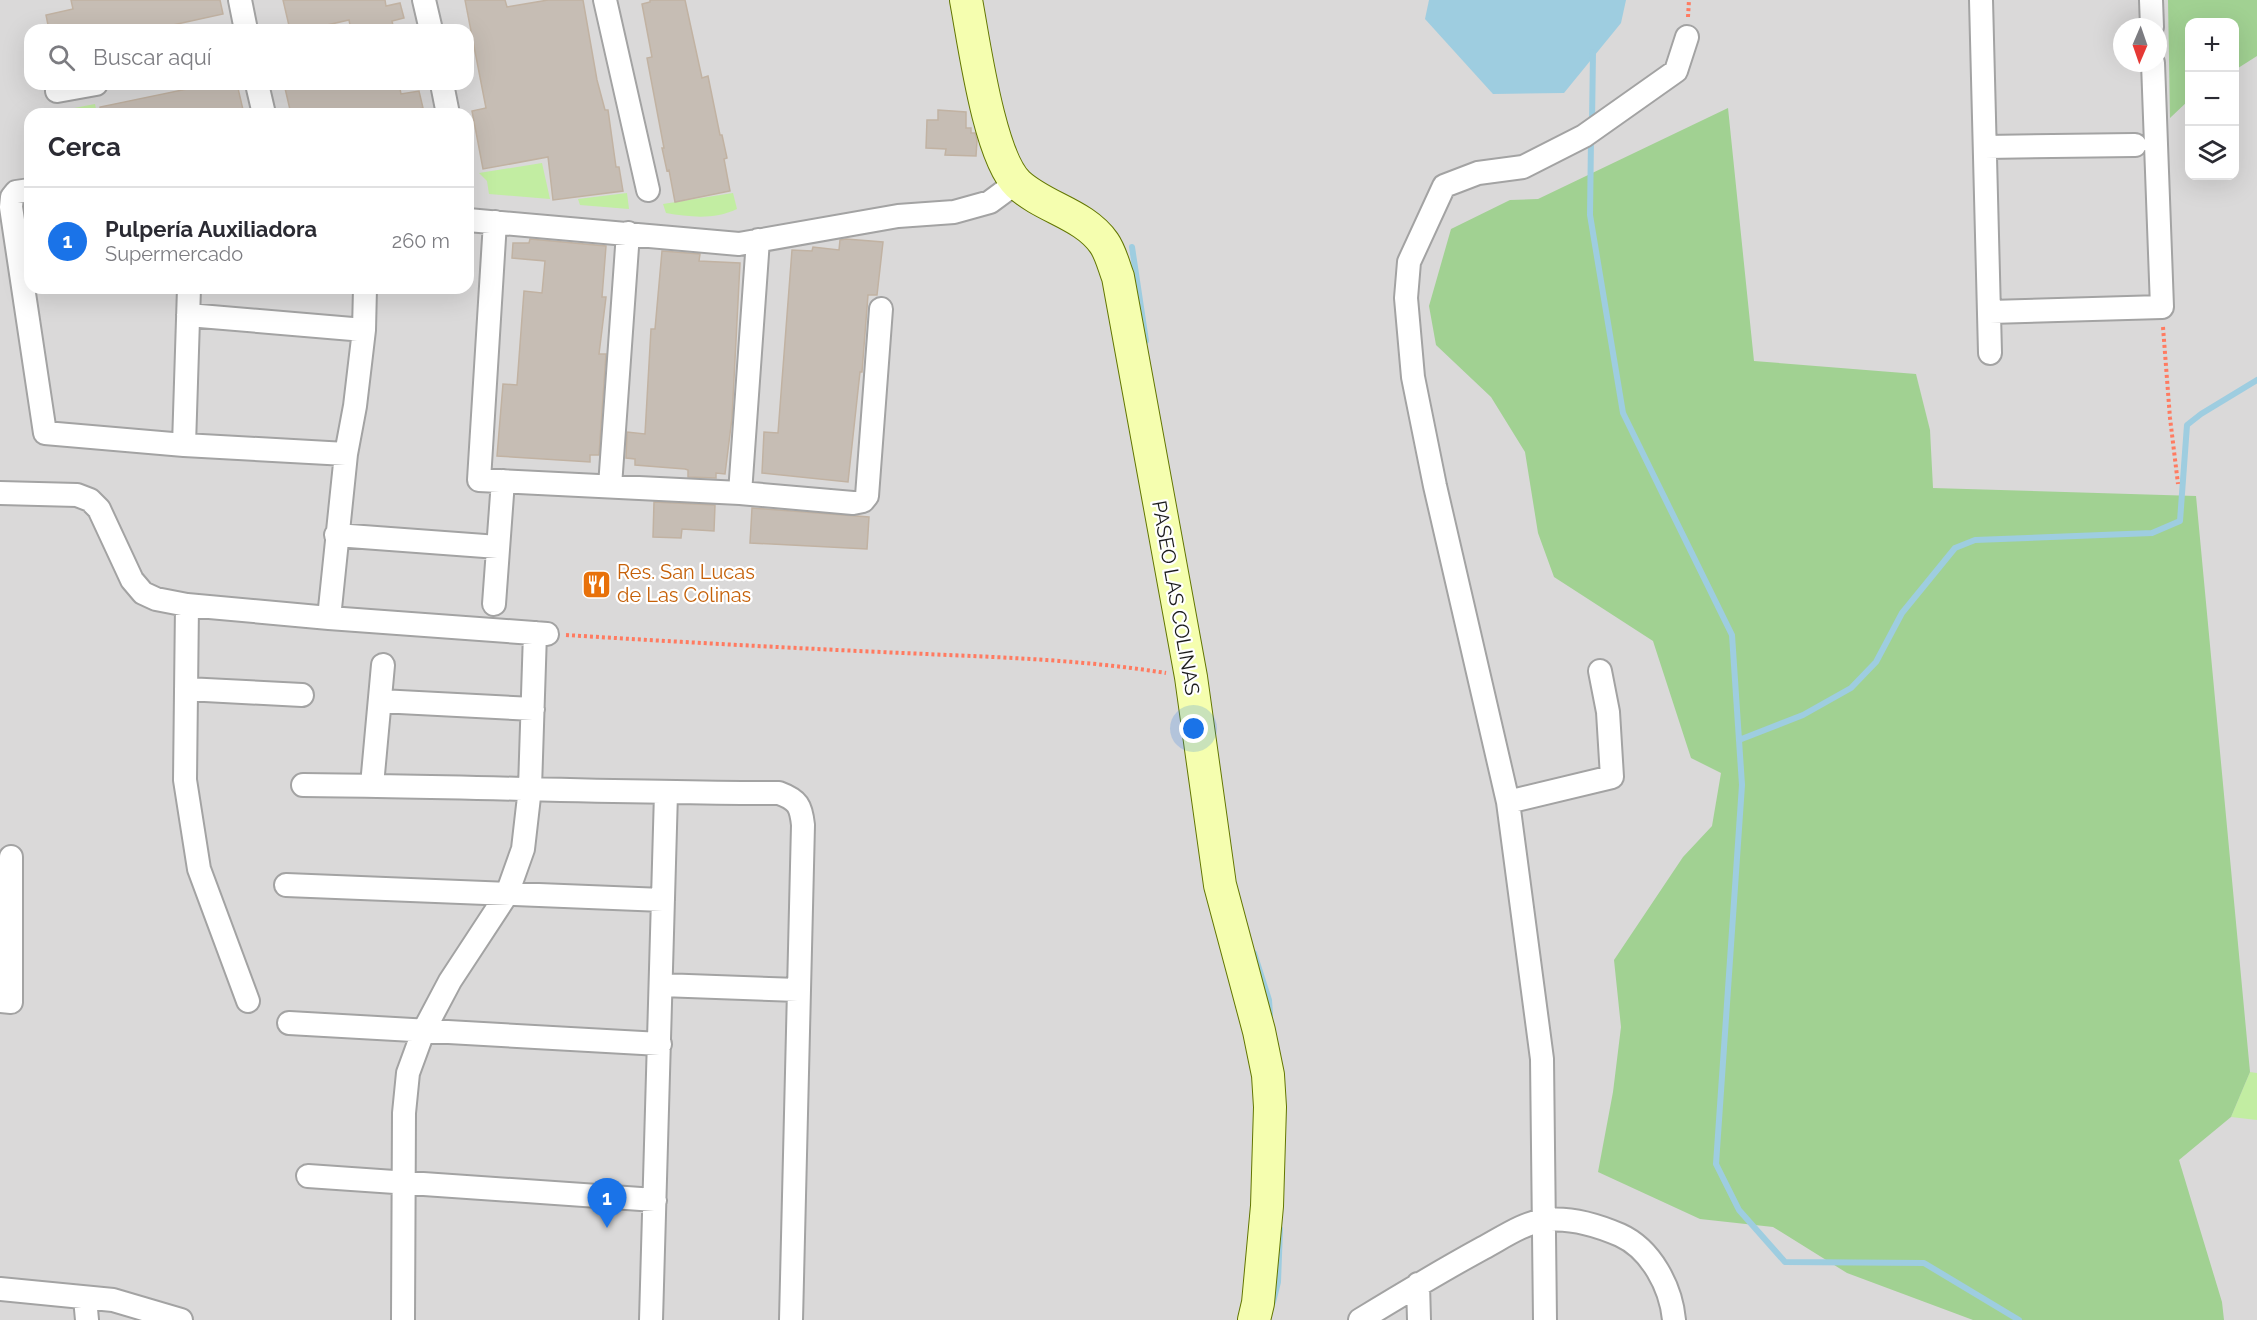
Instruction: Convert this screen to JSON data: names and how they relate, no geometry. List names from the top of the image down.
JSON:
{
  "streets": {
    "street": ["PASEO LAS COLINAS"]
  },
  "places": {
    "restaurant": ["Res. San Lucas de Las Colinas"]
  },
  "north": "bottom",
  "page": {
    "map_buttons": ["+", "−"],
    "search": "Buscar aquí",
    "heading": "Cerca",
    "list": [
      {
        "mark": "1",
        "name": "Pulpería Auxiliadora",
        "note": "Supermercado",
        "value": "260 m"
      }
    ],
    "pins": "1"
  }
}
